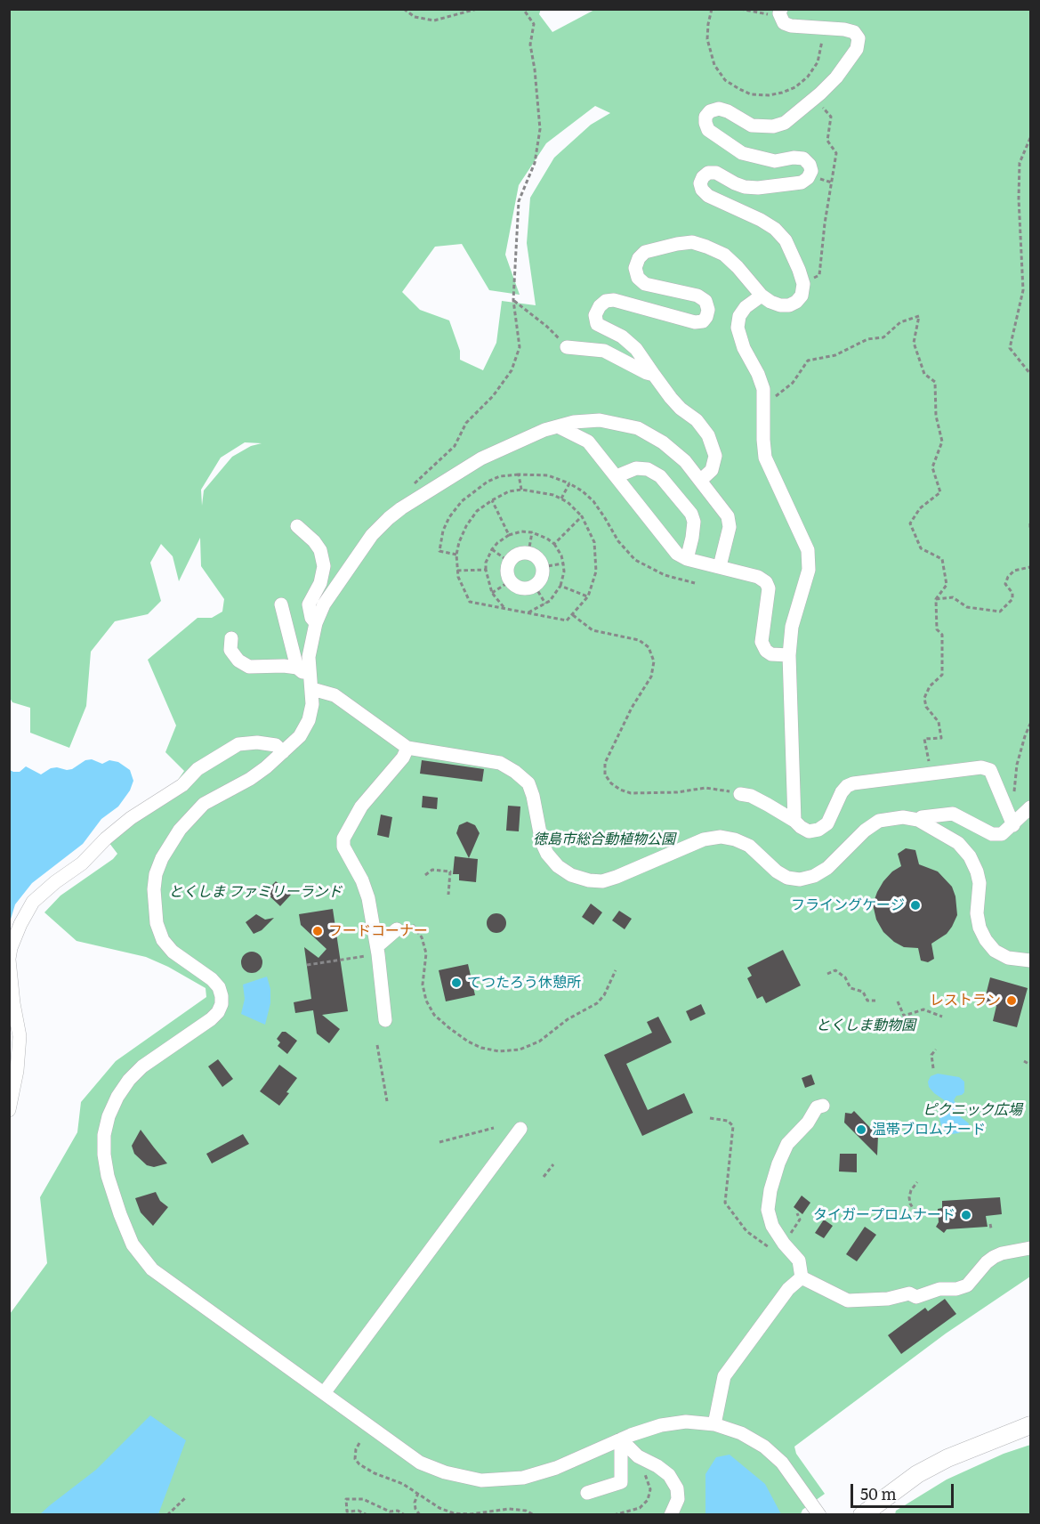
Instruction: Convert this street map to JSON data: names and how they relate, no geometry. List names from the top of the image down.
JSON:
{
  "parks": [
    "徳島市総合動植物公園",
    "とくしま ファミリーランド",
    "とくしま動物園",
    "ピクニック広場"
  ],
  "places": [
    "フライングケージ",
    "フードコーナー",
    "てつたろう休憩所",
    "レストラン",
    "温帯ブロムナード",
    "タイガープロムナード"
  ],
  "scale_bar": "50 m"
}
